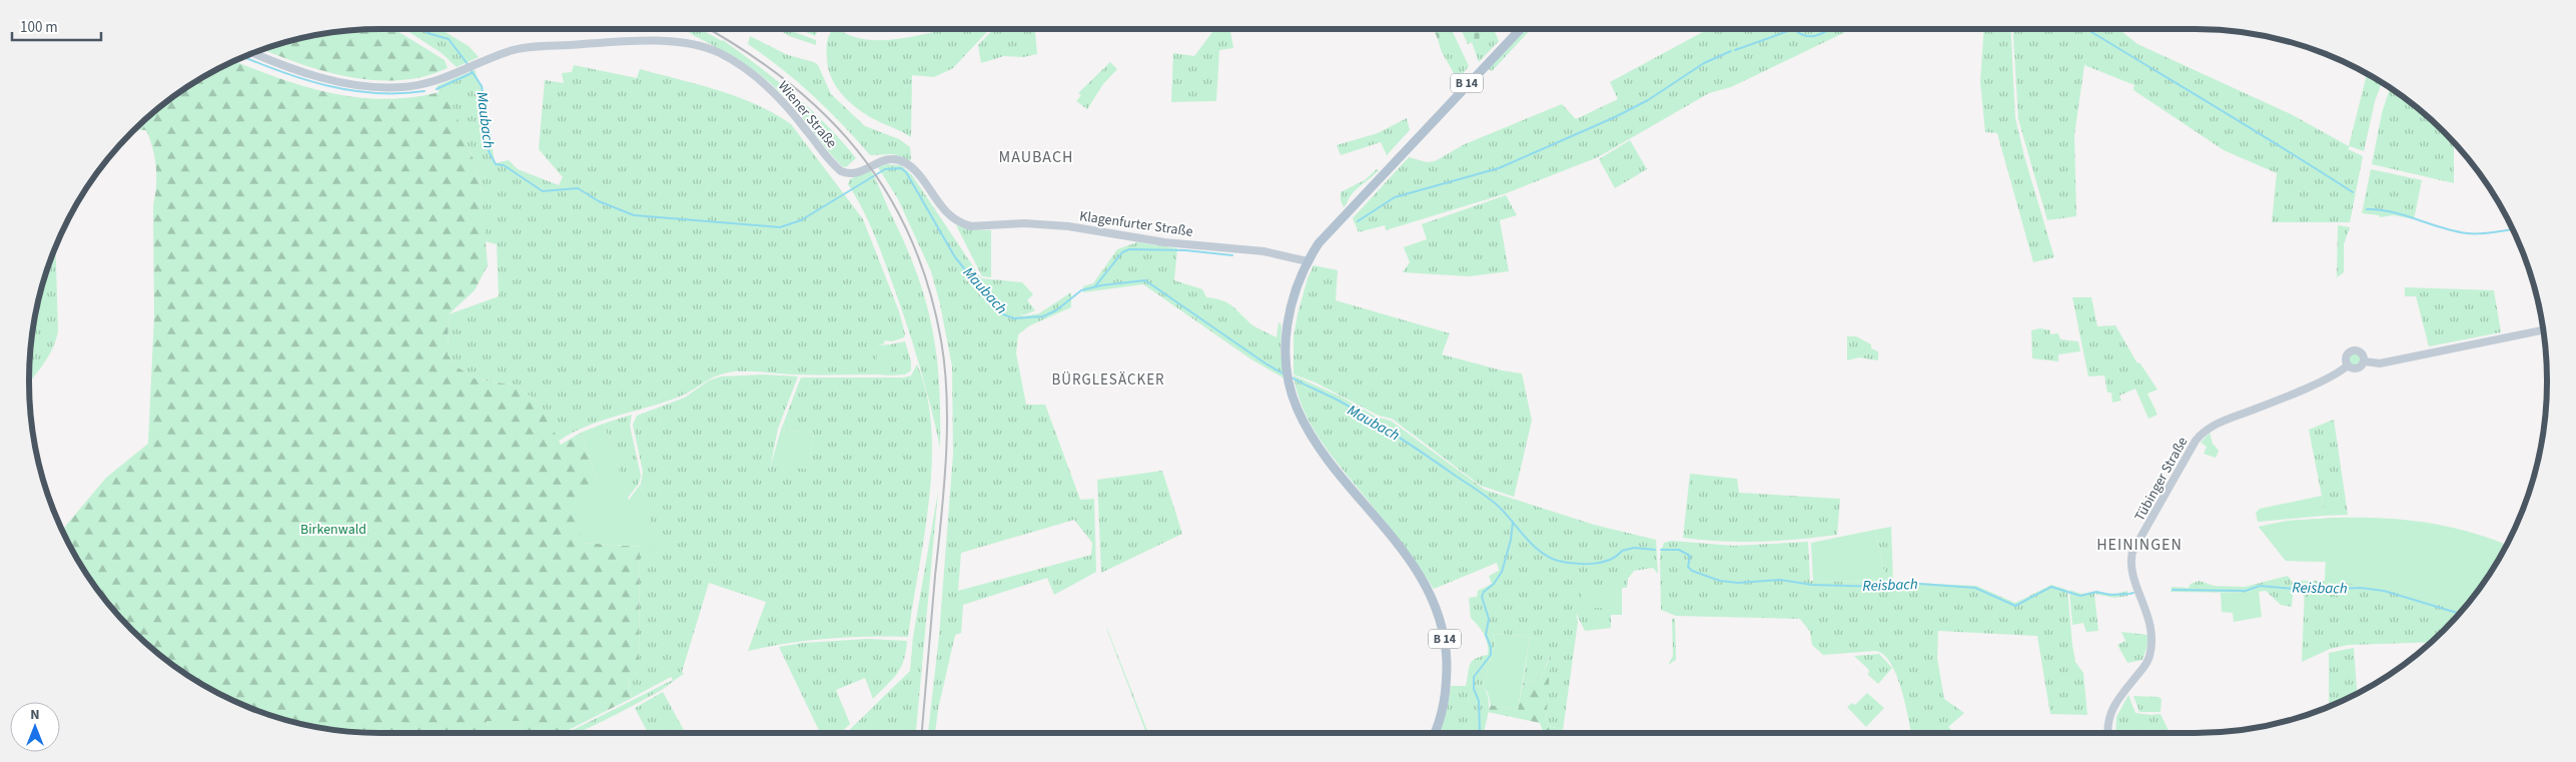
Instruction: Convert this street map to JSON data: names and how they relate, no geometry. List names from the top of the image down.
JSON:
{
  "streets": {
    "main road": ["B 14"],
    "street": ["Wiener Straße", "Klagenfurter Straße", "Tübinger Straße"]
  },
  "crossings": [
    ["B 14", "Klagenfurter Straße"],
    ["Wiener Straße", "Klagenfurter Straße"]
  ],
  "districts": ["MAUBACH", "BÜRGLESÄCKER", "HEININGEN"],
  "water": ["Maubach", "Reisbach"],
  "parks": ["Birkenwald"],
  "scale_bar": "100 m",
  "north": "top"
}
